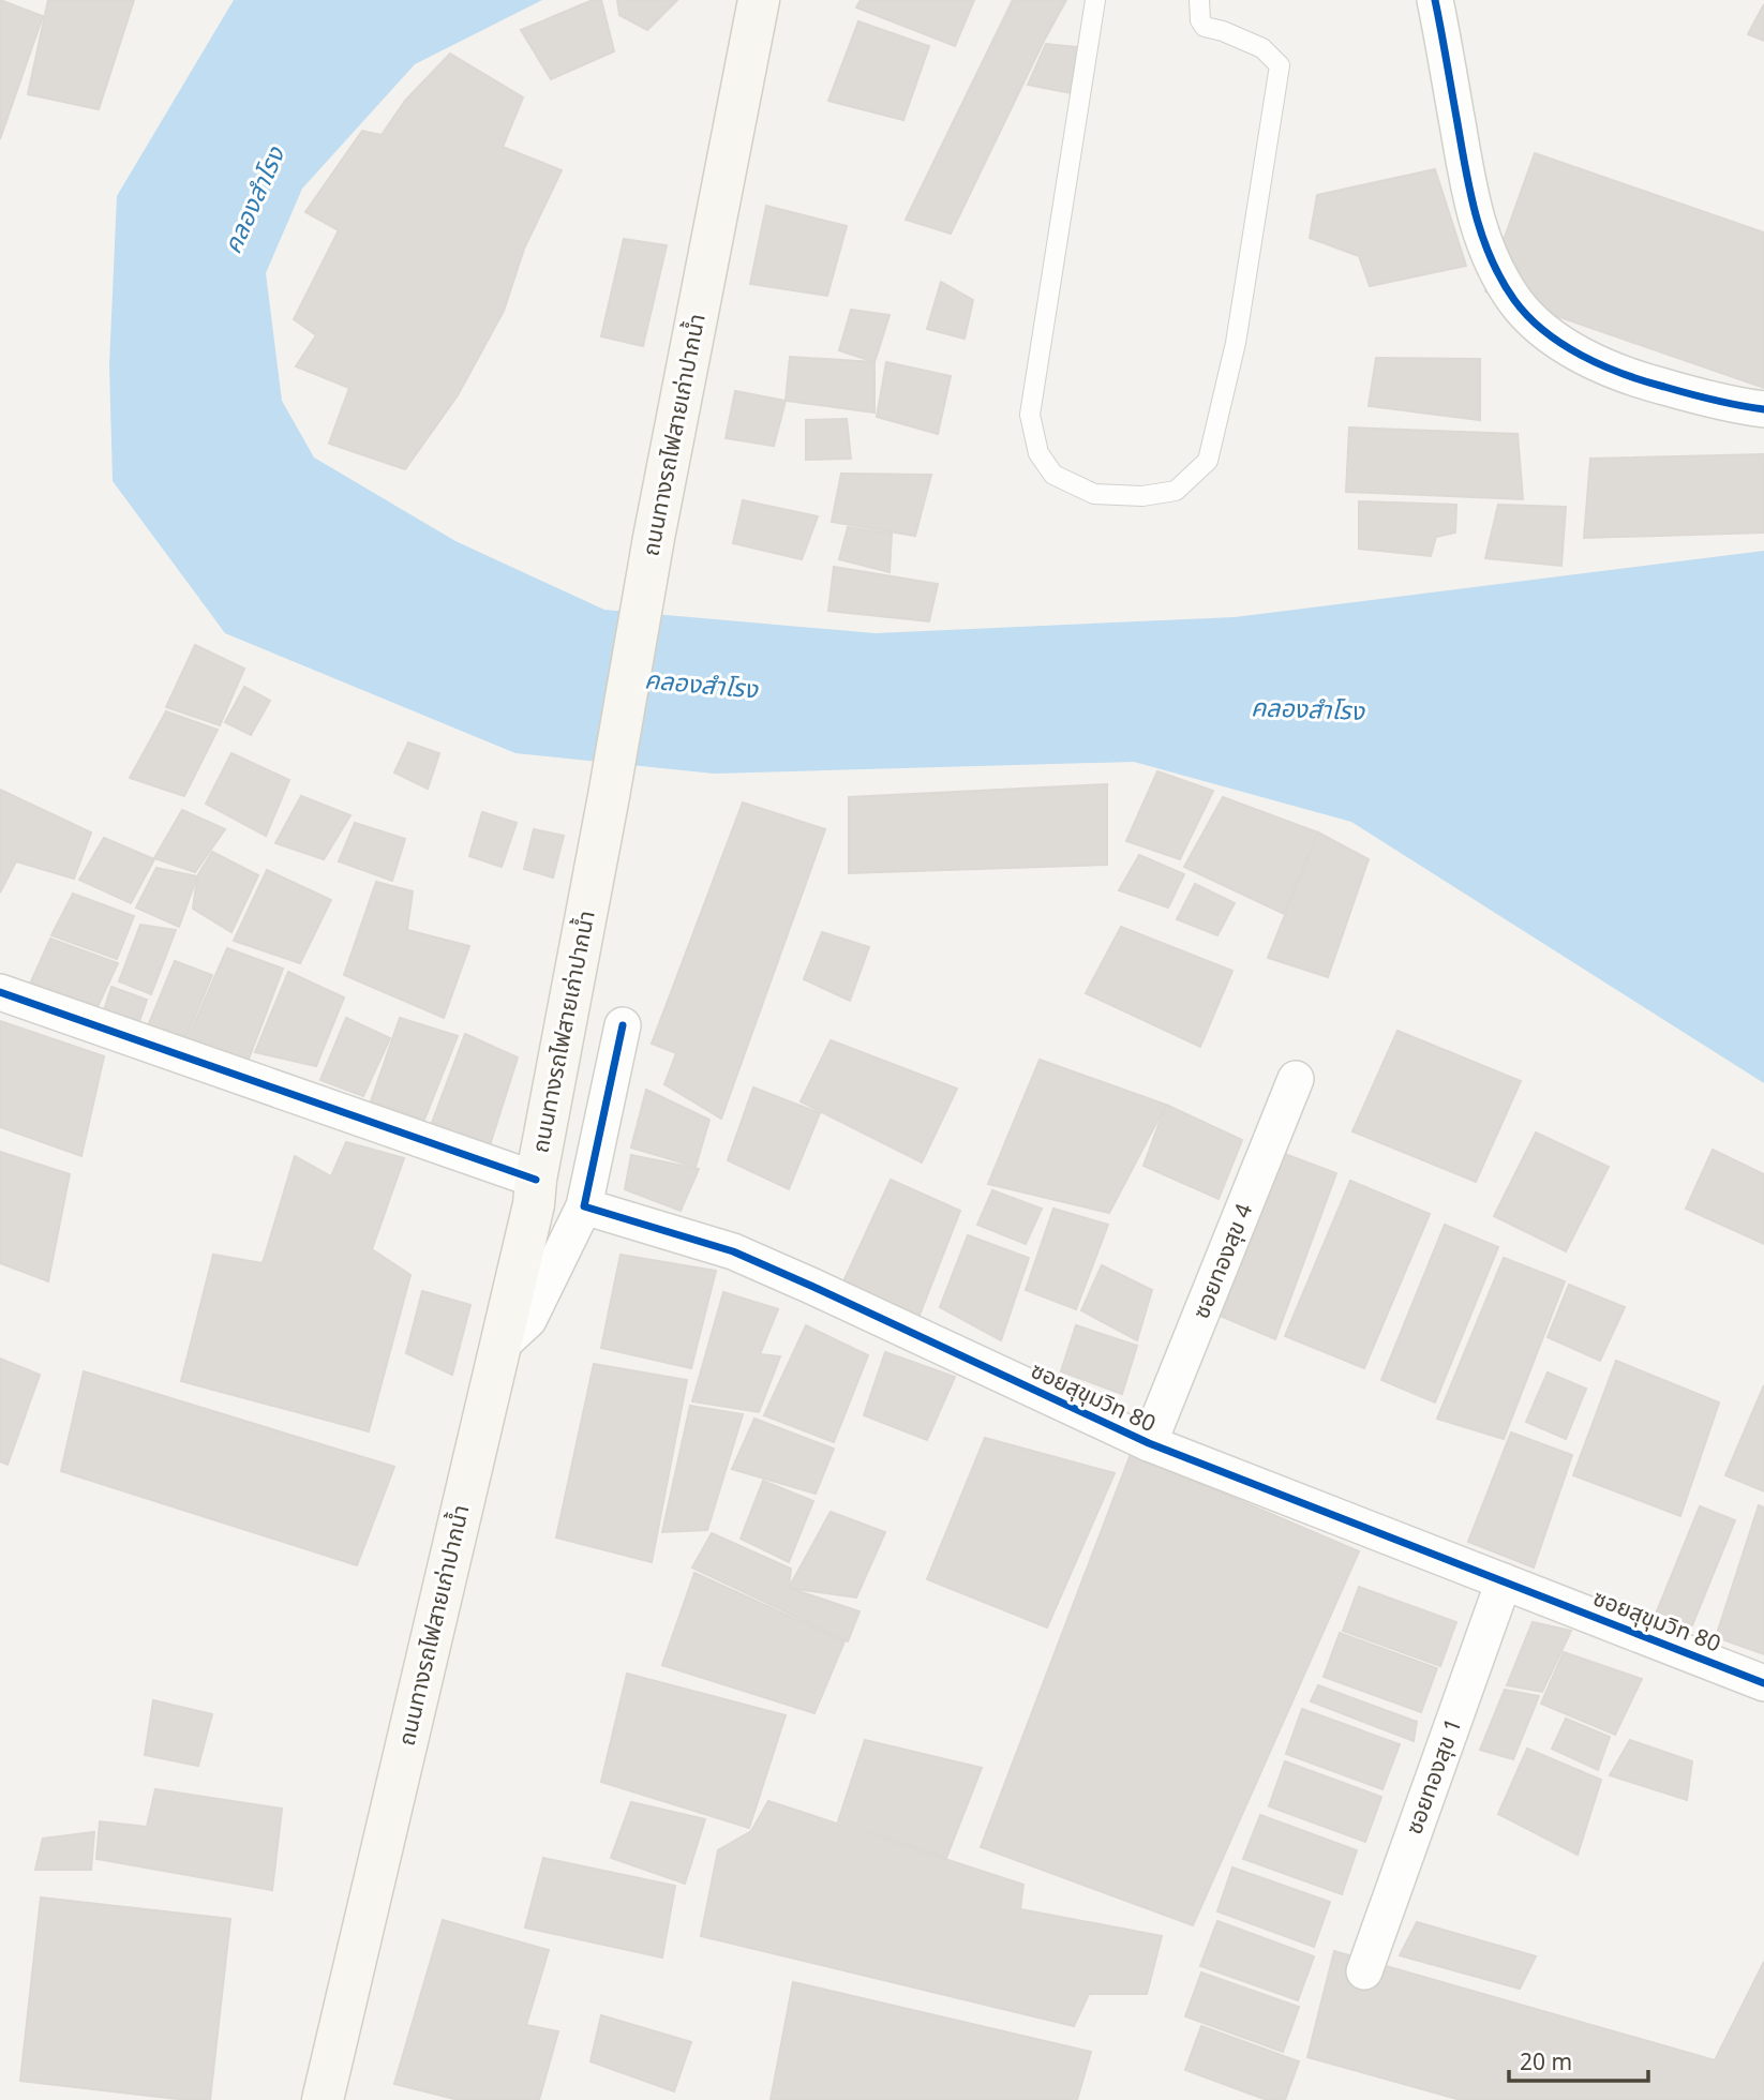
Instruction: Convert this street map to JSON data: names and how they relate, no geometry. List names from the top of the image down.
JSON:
{
  "streets": {
    "main road": ["ถนนทางรถไฟสายเก่าปากน้ำ"],
    "street": ["ซอยทองสุข 4", "ซอยสุขุมวิท 80", "ซอยทองสุข 1"]
  },
  "crossings": [
    ["ซอยทองสุข 4", "ซอยสุขุมวิท 80"],
    ["ซอยสุขุมวิท 80", "ซอยทองสุข 1"]
  ],
  "water": ["คลองสำโรง"],
  "scale_bar": "20 m"
}
